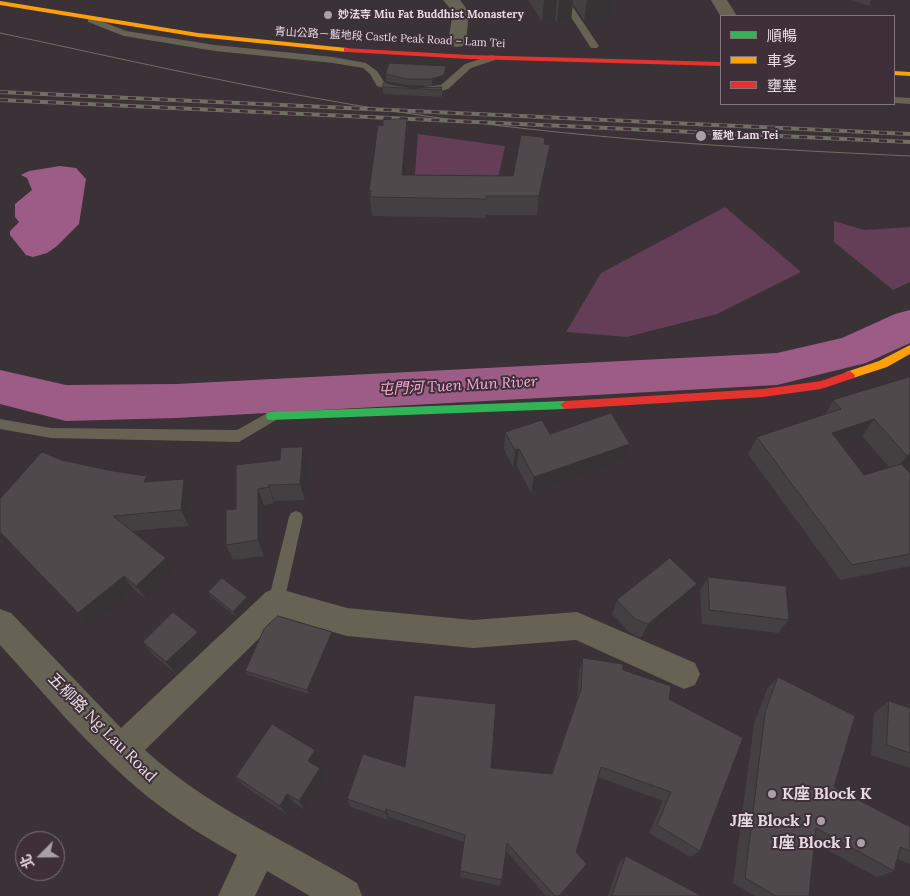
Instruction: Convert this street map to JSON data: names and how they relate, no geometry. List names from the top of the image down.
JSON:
{
  "streets": {
    "main road": ["青山公路－藍地段 Castle Peak Road – Lam Tei"],
    "street": ["五柳路 Ng Lau Road"]
  },
  "water": ["屯門河 Tuen Mun River"],
  "places": [
    "妙法寺 Miu Fat Buddhist Monastery",
    "藍地 Lam Tei",
    "K座 Block K",
    "J座 Block J",
    "I座 Block I"
  ],
  "legend": ["順暢", "車多", "壅塞"],
  "north": "bottom left"
}
